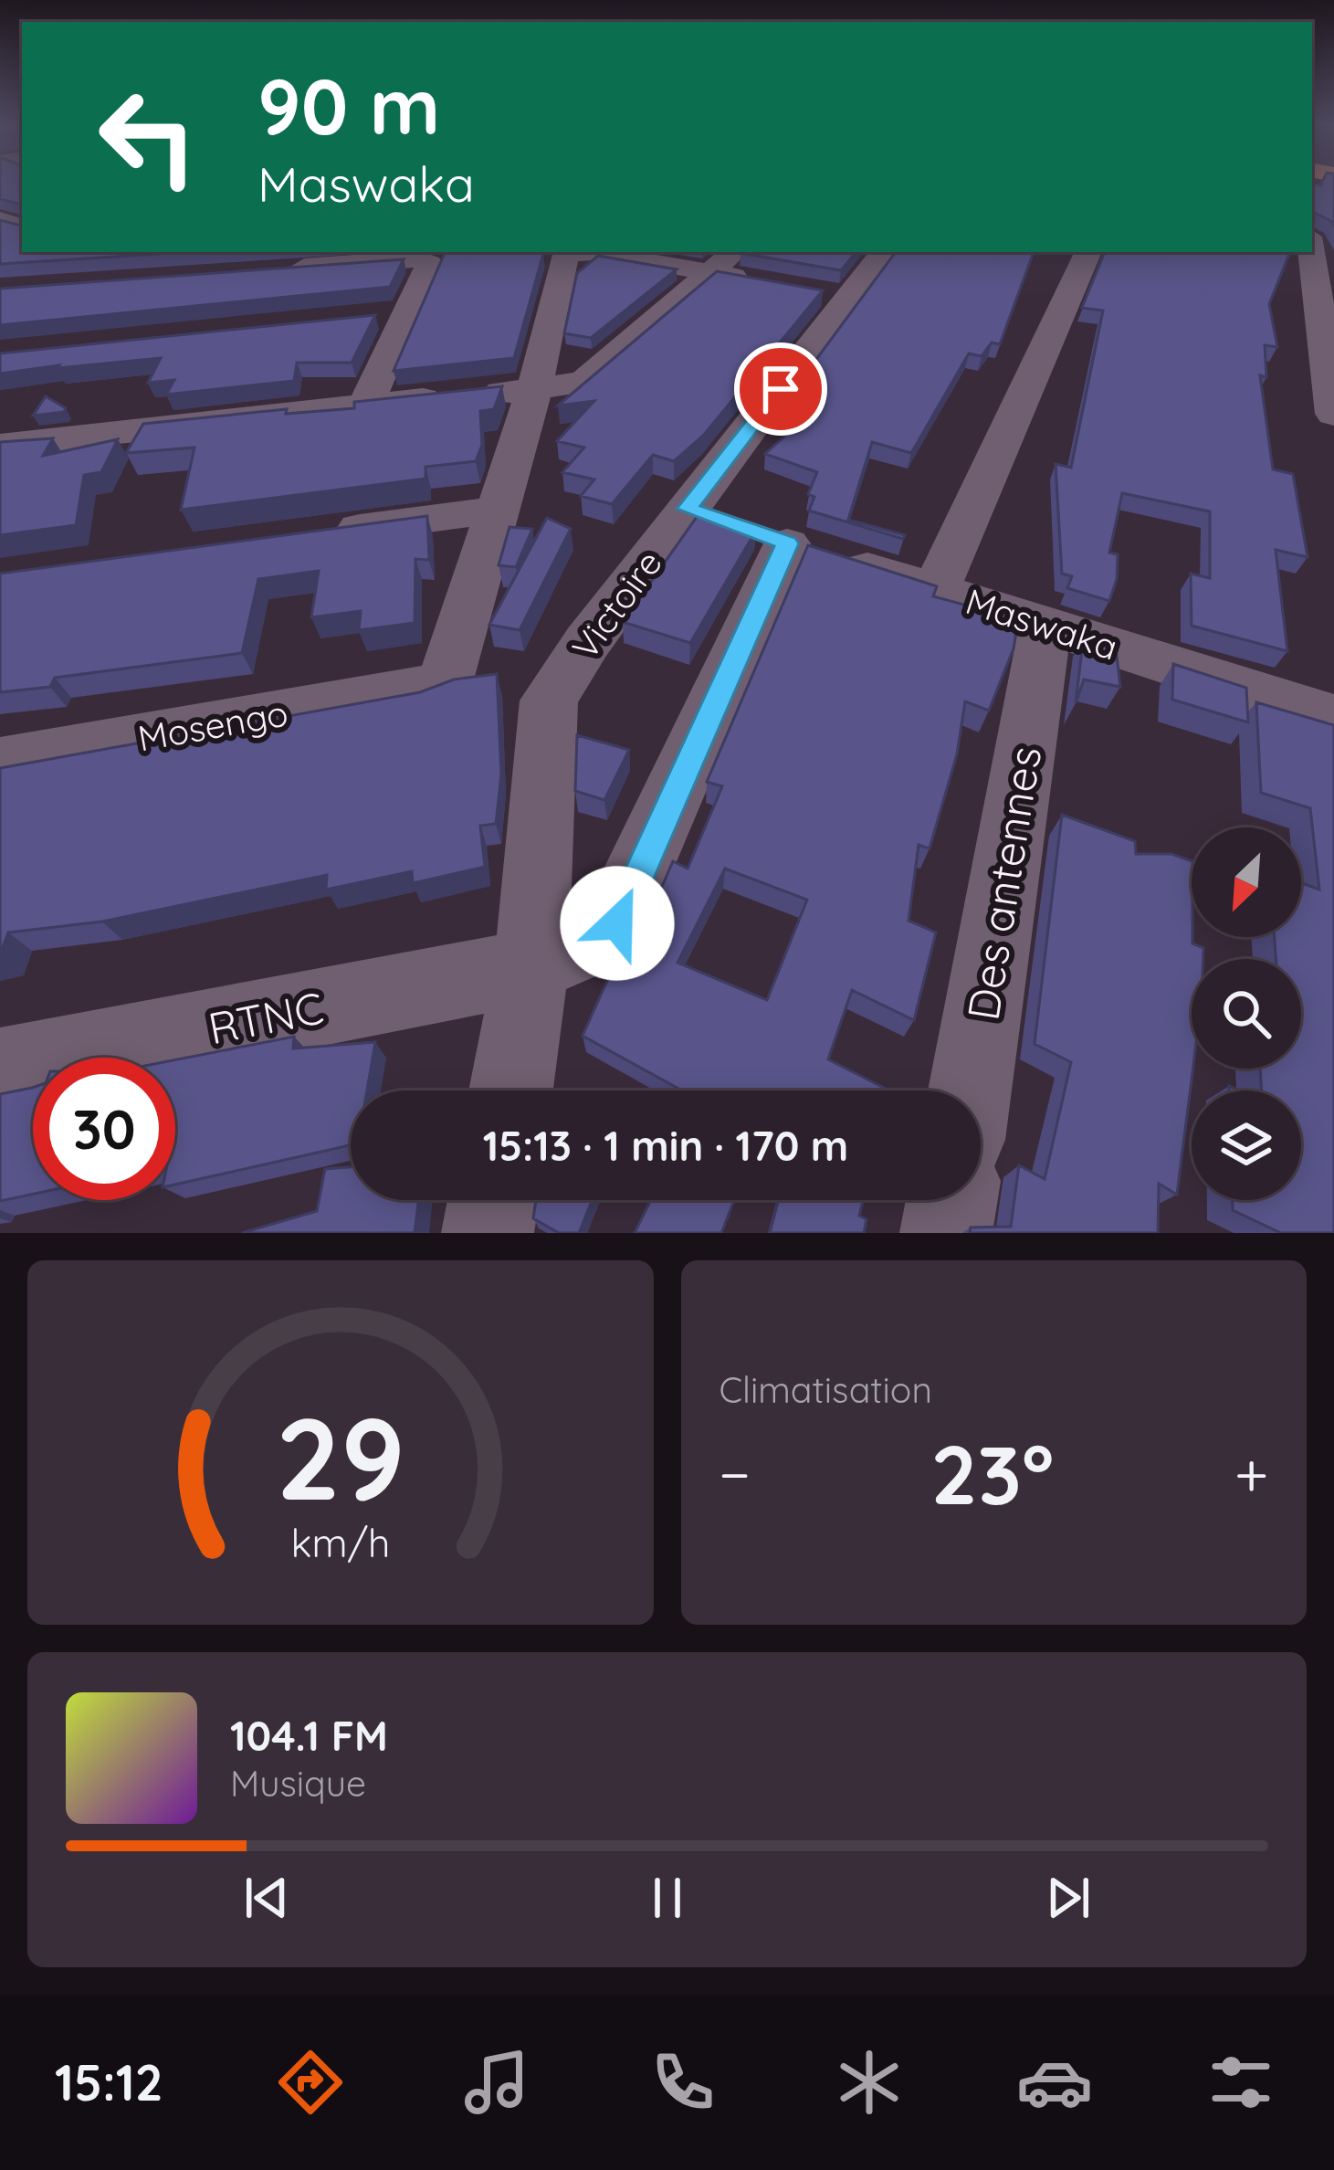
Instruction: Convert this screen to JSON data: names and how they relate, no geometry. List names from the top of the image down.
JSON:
{
  "streets": {
    "street": [
      "Victoire",
      "Maswaka",
      "Mosengo",
      "Des antennes",
      "RTNC"
    ]
  },
  "crossings": [
    ["Victoire", "Maswaka"],
    ["Victoire", "RTNC"],
    ["Maswaka", "Des antennes"],
    ["Maswaka", "RTNC"]
  ],
  "north": "bottom left",
  "page": {
    "turn": ["90 m", "Maswaka"],
    "limit": "30",
    "trip": "15:13 · 1 min · 170 m",
    "tile": "Climatisation",
    "heat": ["−", "23°", "+"],
    "song": ["104.1 FM", "Musique"],
    "tabs": "15:12",
    "gauge": ["29", "km/h"]
  }
}
